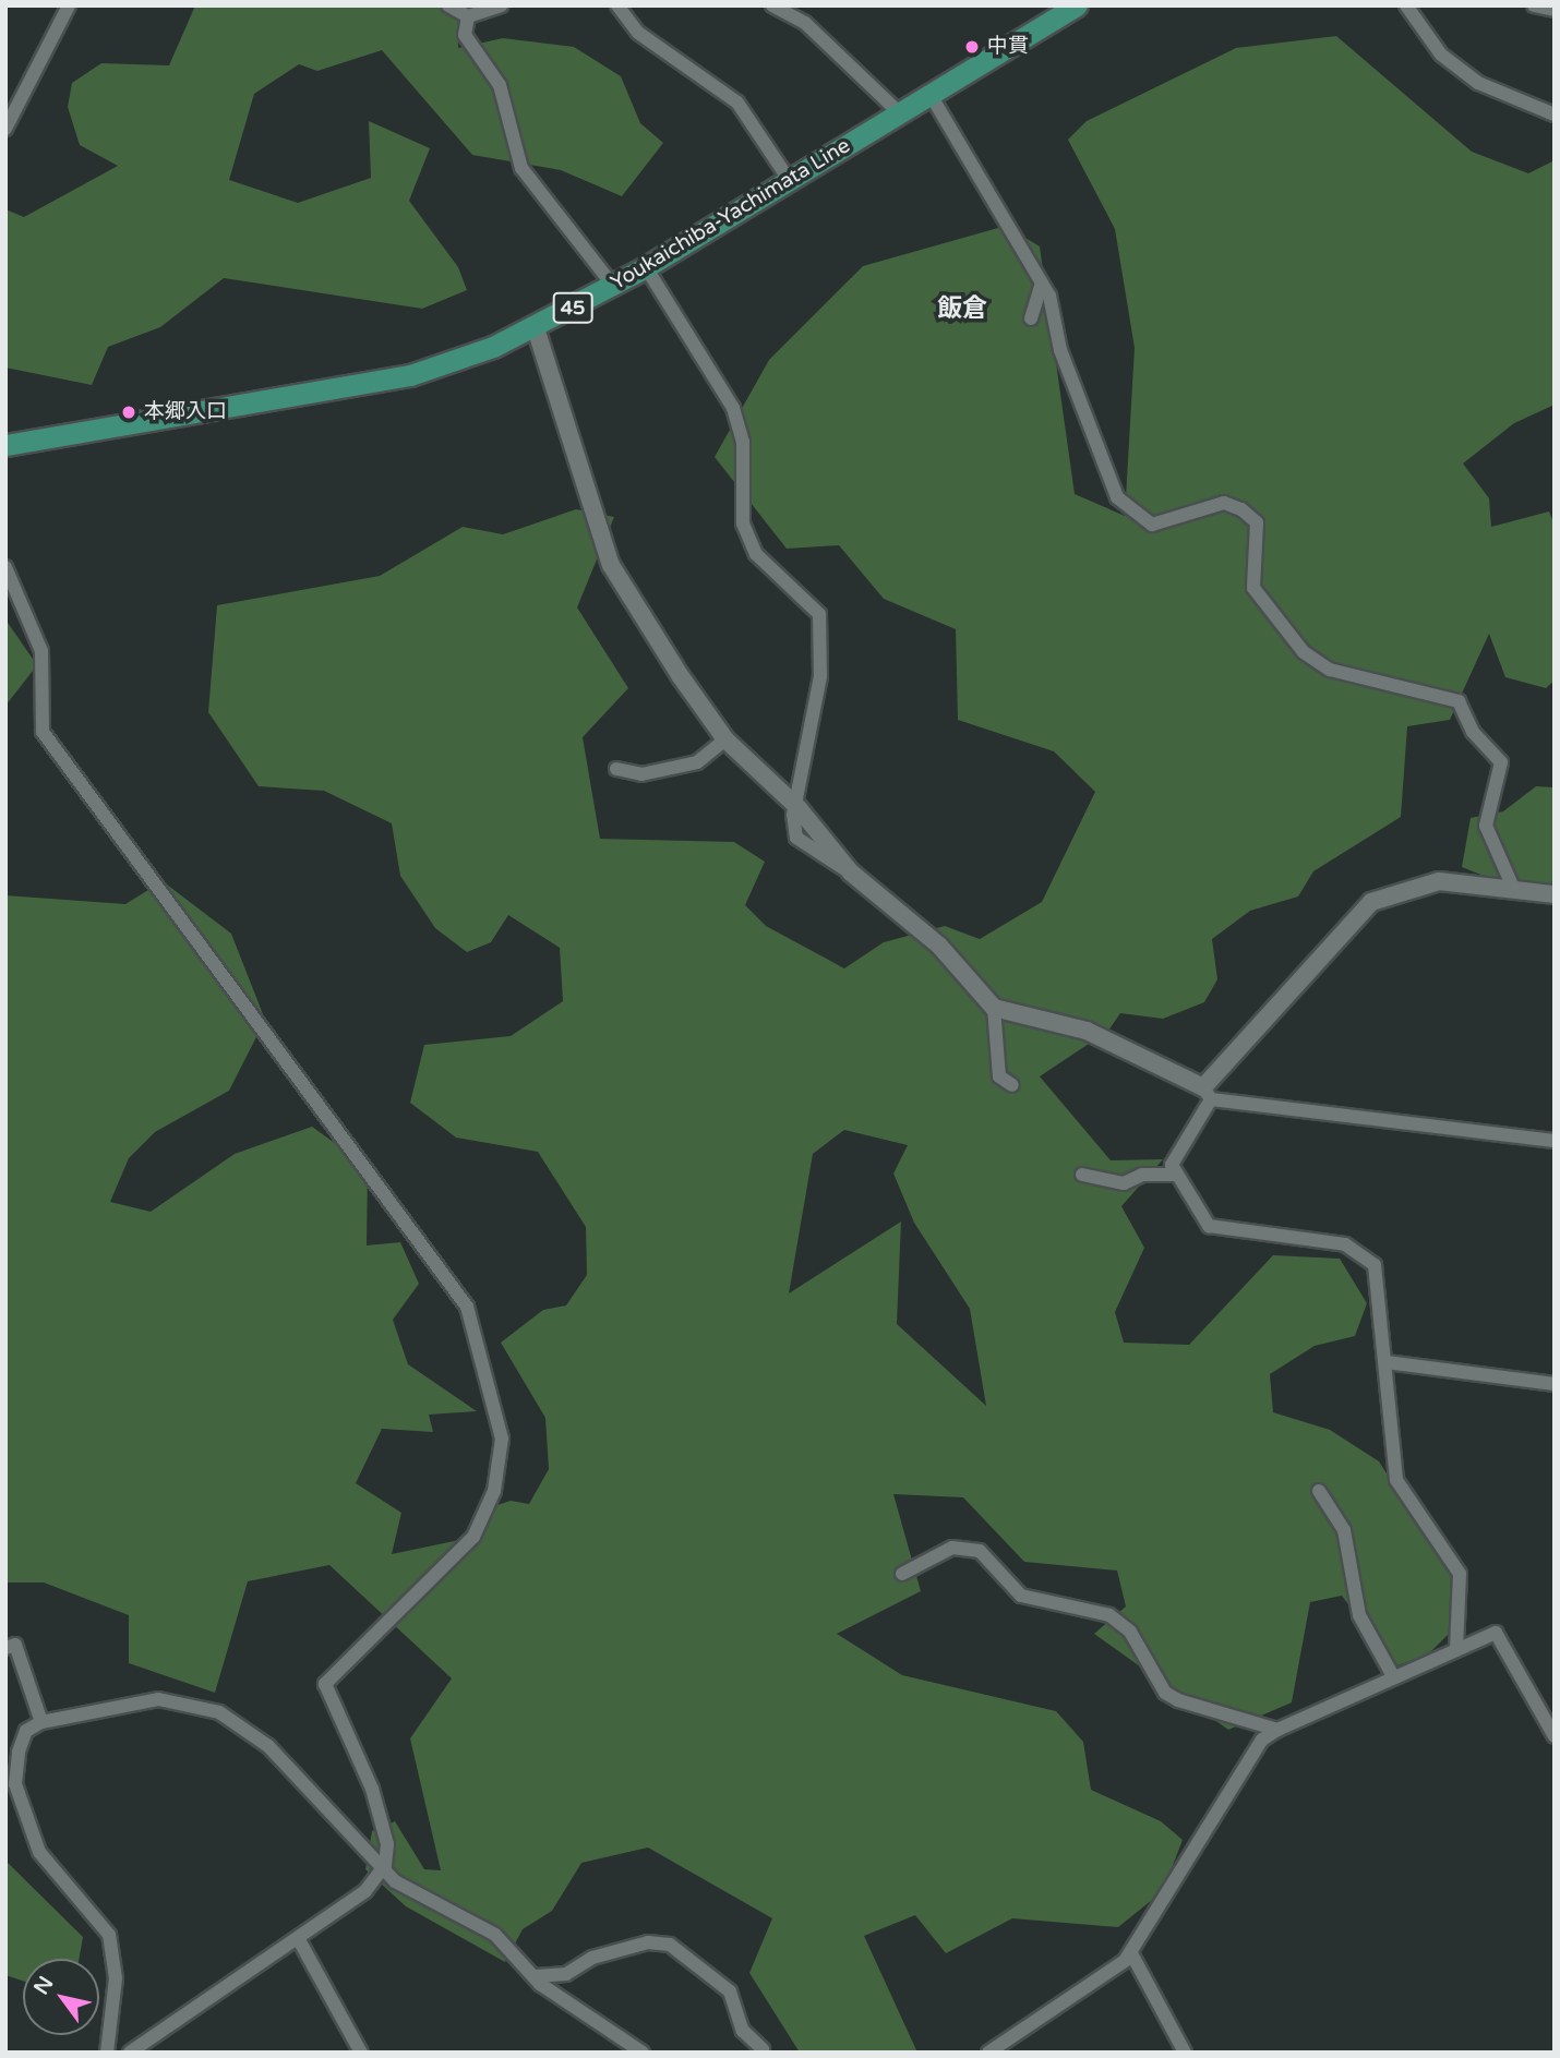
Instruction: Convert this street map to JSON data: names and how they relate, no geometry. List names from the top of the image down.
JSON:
{
  "streets": {
    "main road": ["Youkaichiba-Yachimata Line", "45"]
  },
  "districts": ["飯倉"],
  "places": ["中貫", "本郷入口"],
  "north": "top left"
}
